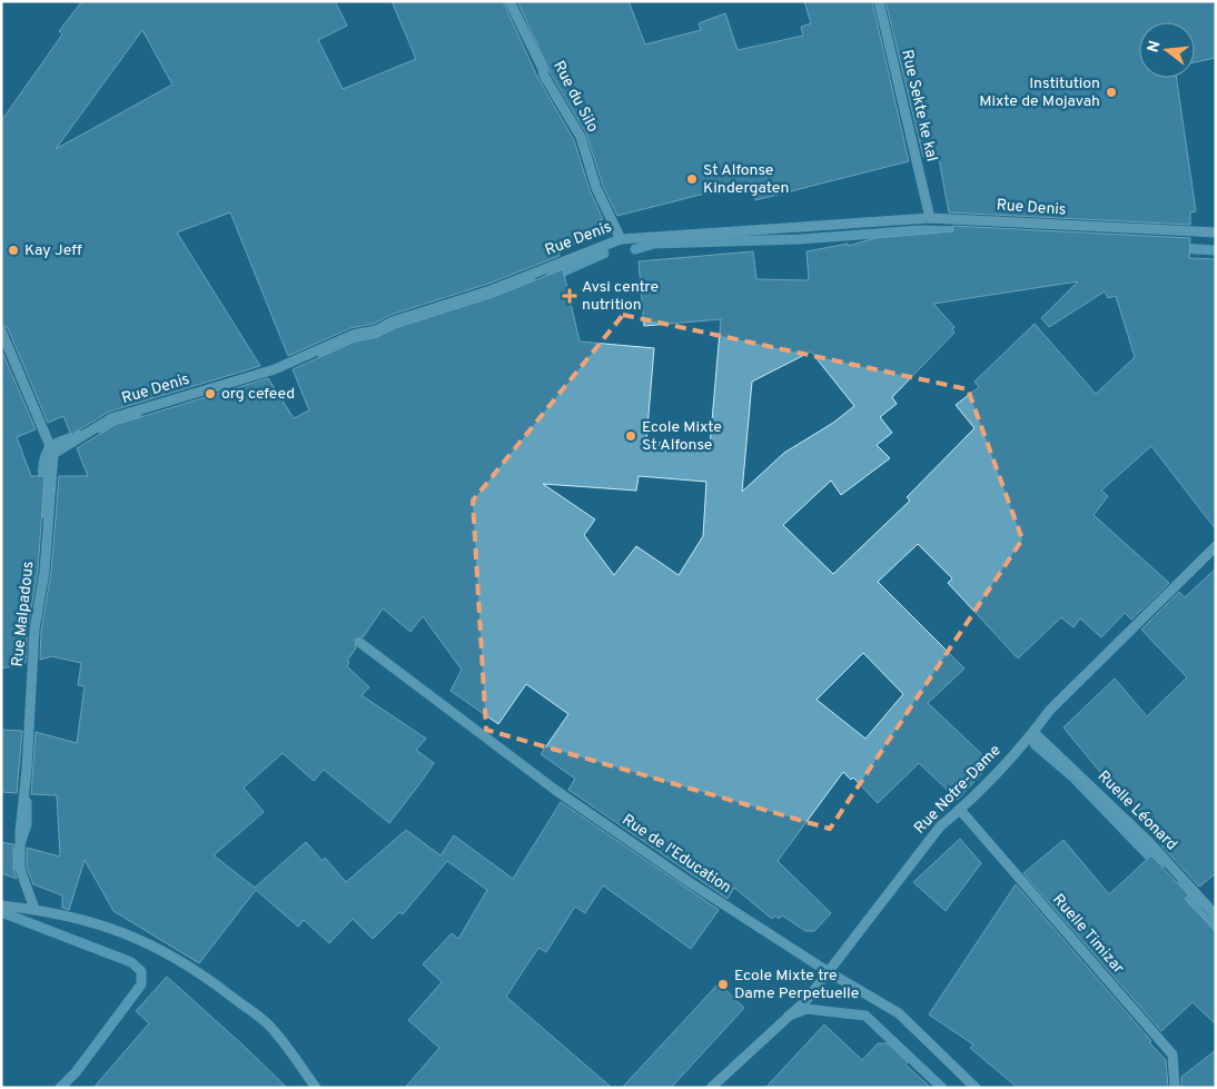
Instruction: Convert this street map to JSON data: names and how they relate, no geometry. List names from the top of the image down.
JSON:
{
  "streets": {
    "street": [
      "Rue du Silo",
      "Rue Sekte ke kal",
      "Rue Denis",
      "Rue Malpadous",
      "Rue Notre-Dame",
      "Ruelle Léonard",
      "Rue de l'Education",
      "Ruelle Timizar"
    ]
  },
  "crossings": [
    ["Rue du Silo", "Rue Denis"],
    ["Rue Sekte ke kal", "Rue Denis"],
    ["Rue Denis", "Rue Malpadous"],
    ["Rue Notre-Dame", "Ruelle Léonard"],
    ["Rue Notre-Dame", "Rue de l'Education"],
    ["Rue Notre-Dame", "Ruelle Timizar"]
  ],
  "places": {
    "other": [
      "Institution Mixte de Mojavah",
      "St Alfonse Kindergaten",
      "Kay Jeff",
      "org cefeed",
      "Ecole Mixte St Alfonse",
      "Ecole Mixte tre Dame Perpetuelle"
    ],
    "health": ["Avsi centre nutrition"]
  },
  "north": "left"
}
